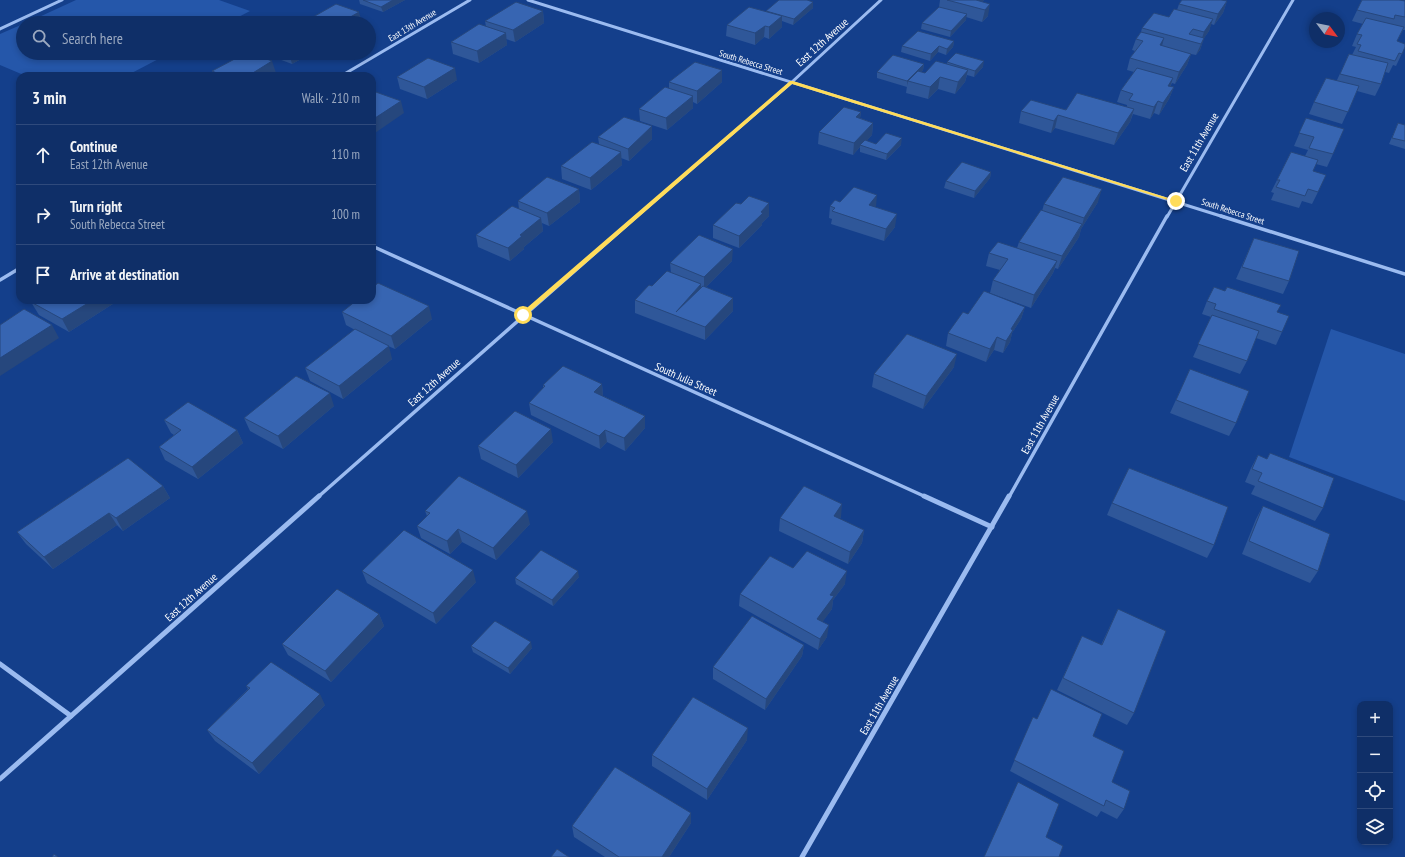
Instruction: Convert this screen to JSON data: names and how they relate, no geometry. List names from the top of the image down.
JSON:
{
  "streets": {
    "street": [
      "East 13th Avenue",
      "East 12th Avenue",
      "South Rebecca Street",
      "East 11th Avenue",
      "South Julia Street"
    ]
  },
  "crossings": [
    ["East 12th Avenue", "South Rebecca Street"],
    ["East 12th Avenue", "South Julia Street"],
    ["South Rebecca Street", "East 11th Avenue"],
    ["East 11th Avenue", "South Julia Street"]
  ],
  "north": "bottom right",
  "page": {
    "search": "Search here",
    "heading": ["3 min", "Walk · 210 m"],
    "list": [
      ["Continue", "East 12th Avenue", "110 m"],
      ["Turn right", "South Rebecca Street", "100 m"],
      "Arrive at destination"
    ],
    "map_buttons": ["+", "−"]
  }
}
